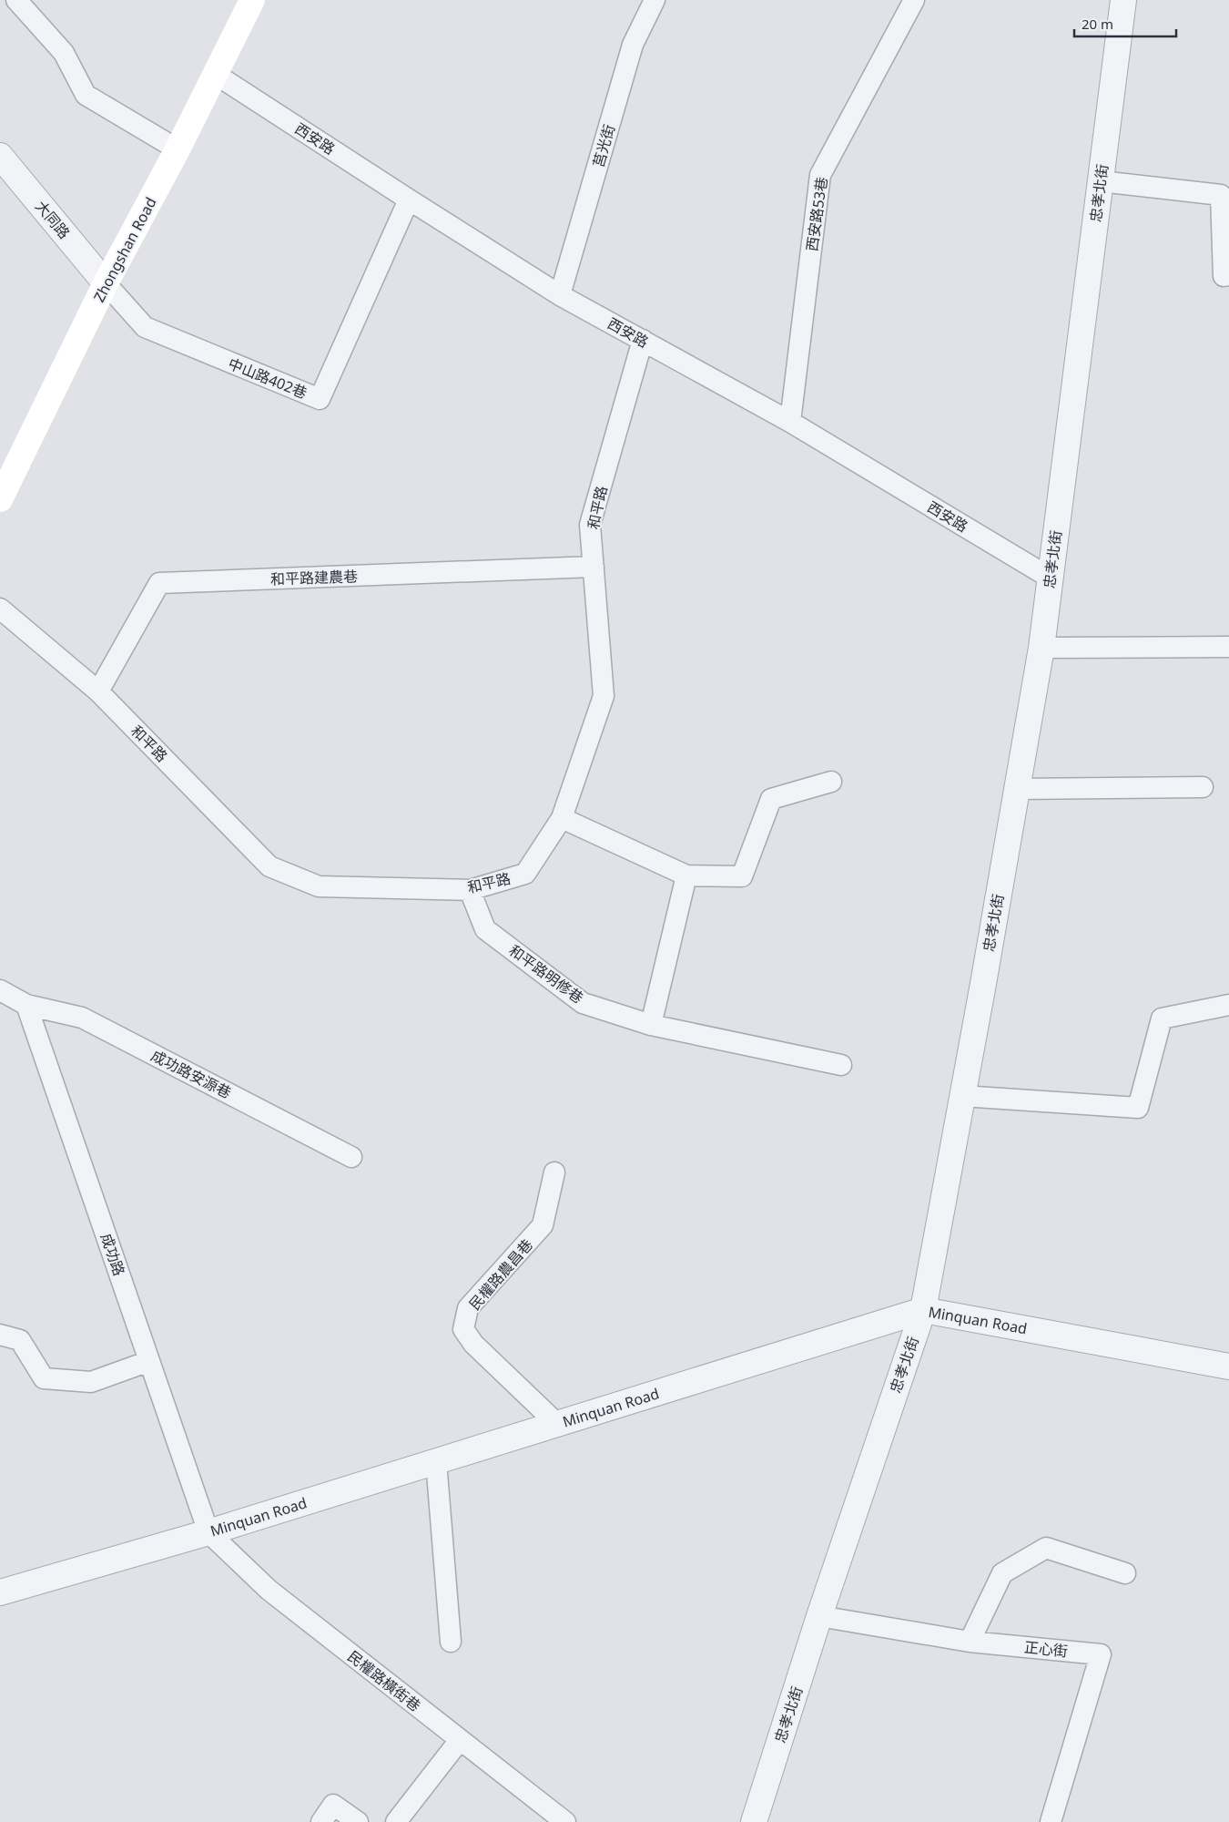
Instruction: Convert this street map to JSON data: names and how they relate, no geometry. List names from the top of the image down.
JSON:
{
  "streets": {
    "main road": ["Zhongshan Road"],
    "street": ["忠孝北街", "大同路", "Minquan Road"],
    "lane": [
      "西安路",
      "莒光街",
      "西安路53巷",
      "中山路402巷",
      "和平路",
      "和平路建農巷",
      "和平路明修巷",
      "成功路安源巷",
      "成功路",
      "民權路農昌巷",
      "正心街",
      "民權路橫街巷"
    ]
  },
  "crossings": [
    ["西安路", "莒光街"],
    ["西安路", "忠孝北街"],
    ["西安路", "西安路53巷"],
    ["西安路", "Zhongshan Road"],
    ["西安路", "中山路402巷"],
    ["西安路", "和平路"],
    ["忠孝北街", "Minquan Road"],
    ["忠孝北街", "正心街"],
    ["大同路", "Zhongshan Road"],
    ["大同路", "中山路402巷"],
    ["Zhongshan Road", "中山路402巷"],
    ["和平路", "和平路建農巷"],
    ["和平路", "和平路明修巷"],
    ["成功路安源巷", "成功路"],
    ["成功路", "Minquan Road"],
    ["成功路", "民權路橫街巷"],
    ["民權路農昌巷", "Minquan Road"],
    ["Minquan Road", "民權路橫街巷"]
  ],
  "scale_bar": "20 m"
}
